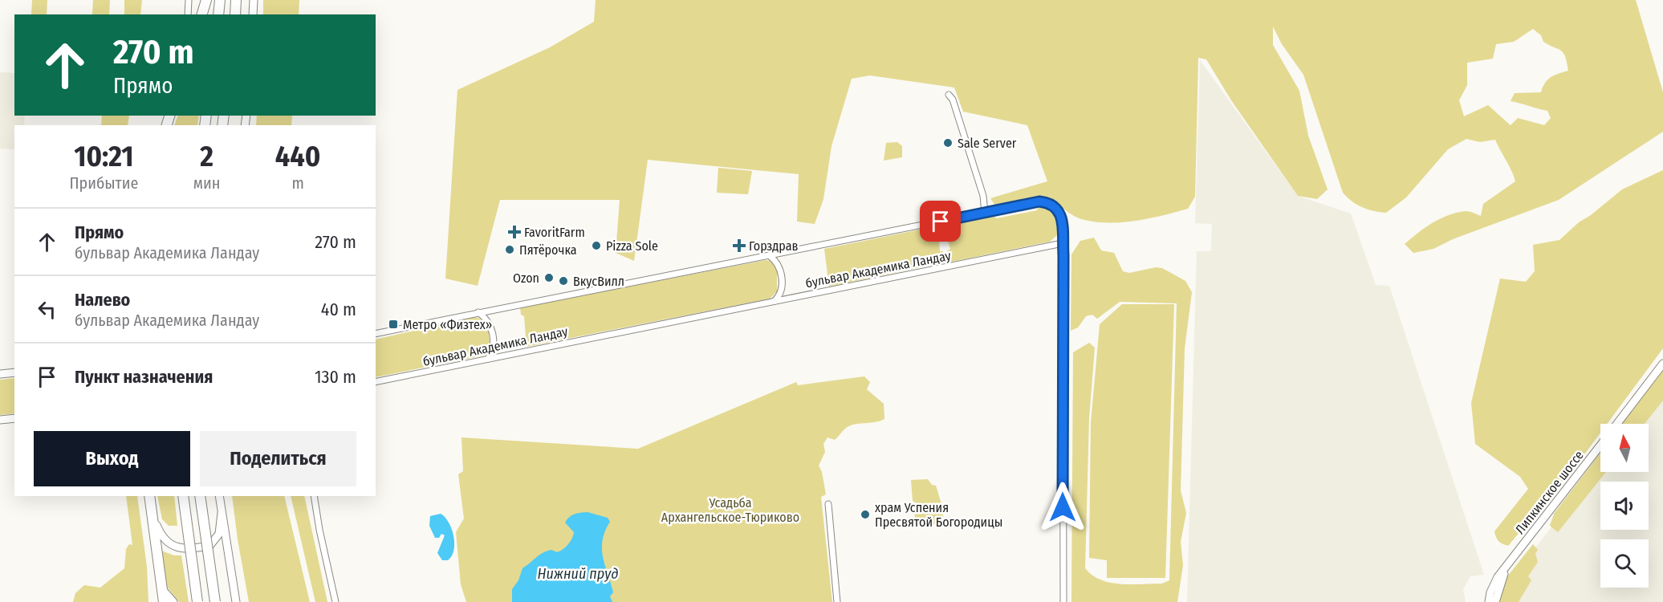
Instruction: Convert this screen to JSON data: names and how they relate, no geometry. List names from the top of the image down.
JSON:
{
  "streets": {
    "street": ["бульвар Академика Ландау", "Липкинское шоссе"]
  },
  "water": ["Нижний пруд"],
  "parks": ["Усадьба Архангельское-Тюриково"],
  "places": {
    "other": [
      "Sale Server",
      "Pizza Sole",
      "Пятёрочка",
      "Ozon",
      "ВкусВилл",
      "храм Успения Пресвятой Богородицы"
    ],
    "health": ["FavoritFarm", "Горздрав"],
    "transit": ["Метро «Физтех»"]
  },
  "north": "top",
  "page": {
    "turn": ["270 m", "Прямо"],
    "eta": [
      "10:21",
      "Прибытие",
      "2",
      "мин",
      "440",
      "m"
    ],
    "list": [
      {
        "name": "Прямо",
        "note": "бульвар Академика Ландау",
        "value": "270 m"
      },
      {
        "name": "Налево",
        "note": "бульвар Академика Ландау",
        "value": "40 m"
      },
      {
        "name": "Пункт назначения",
        "value": "130 m"
      }
    ],
    "buttons": ["Выход", "Поделиться"]
  }
}
